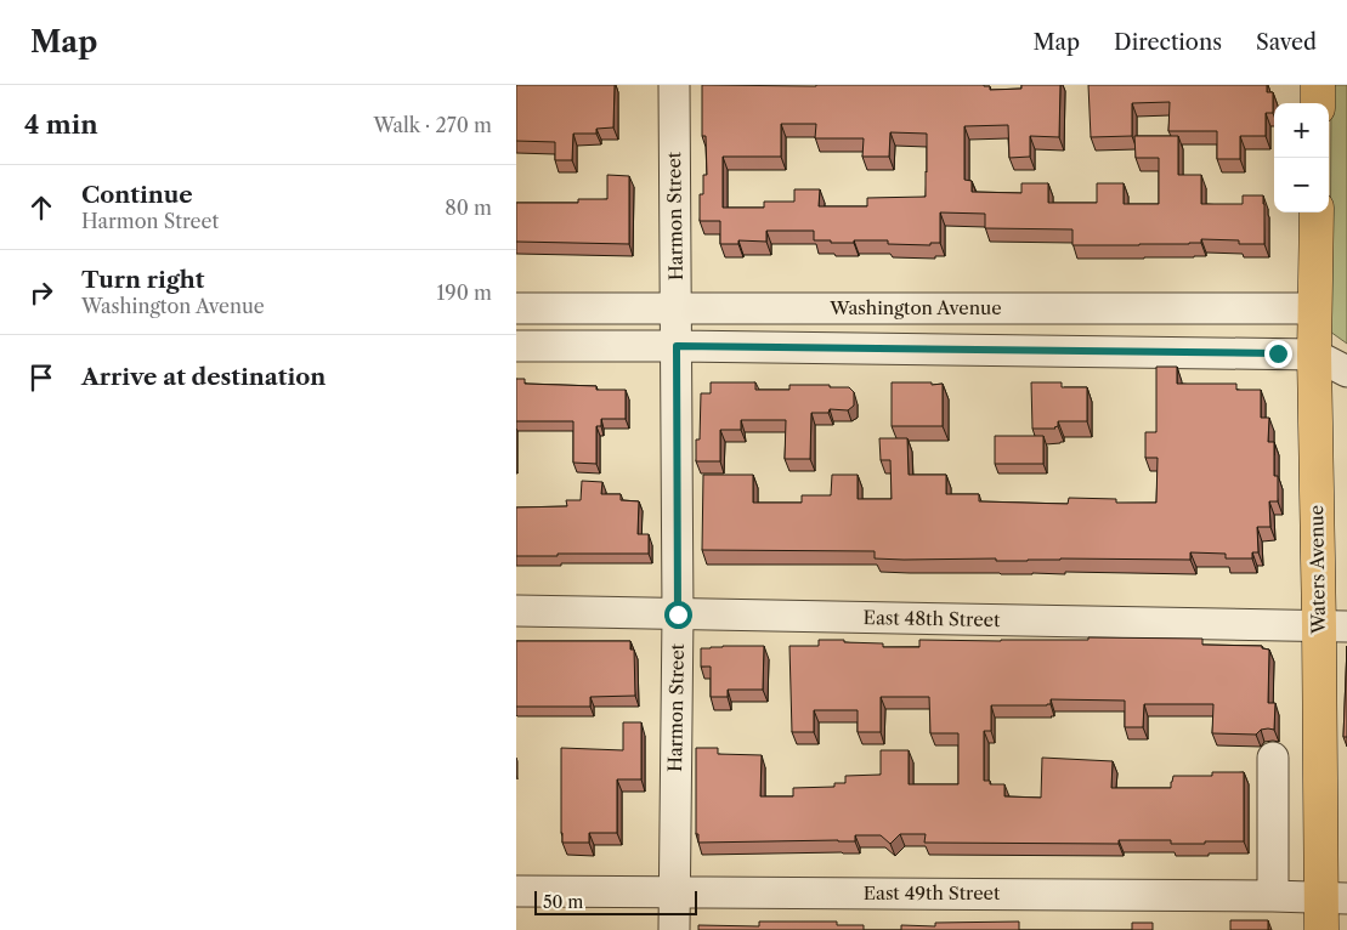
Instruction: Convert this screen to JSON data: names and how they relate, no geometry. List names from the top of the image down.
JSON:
{
  "streets": {
    "main road": ["Waters Avenue"],
    "street": [
      "Harmon Street",
      "Washington Avenue",
      "East 48th Street",
      "East 49th Street"
    ]
  },
  "crossings": [
    ["Harmon Street", "Washington Avenue"],
    ["Harmon Street", "East 48th Street"],
    ["Harmon Street", "East 49th Street"],
    ["Washington Avenue", "Waters Avenue"],
    ["Waters Avenue", "East 48th Street"],
    ["Waters Avenue", "East 49th Street"]
  ],
  "scale_bar": "50 m",
  "page": {
    "header": "Map",
    "nav": ["Map", "Directions", "Saved"],
    "heading": ["4 min", "Walk · 270 m"],
    "map_buttons": ["+", "−"],
    "list": [
      ["Continue", "Harmon Street", "80 m"],
      ["Turn right", "Washington Avenue", "190 m"],
      "Arrive at destination"
    ],
    "scale": "50 m"
  }
}
